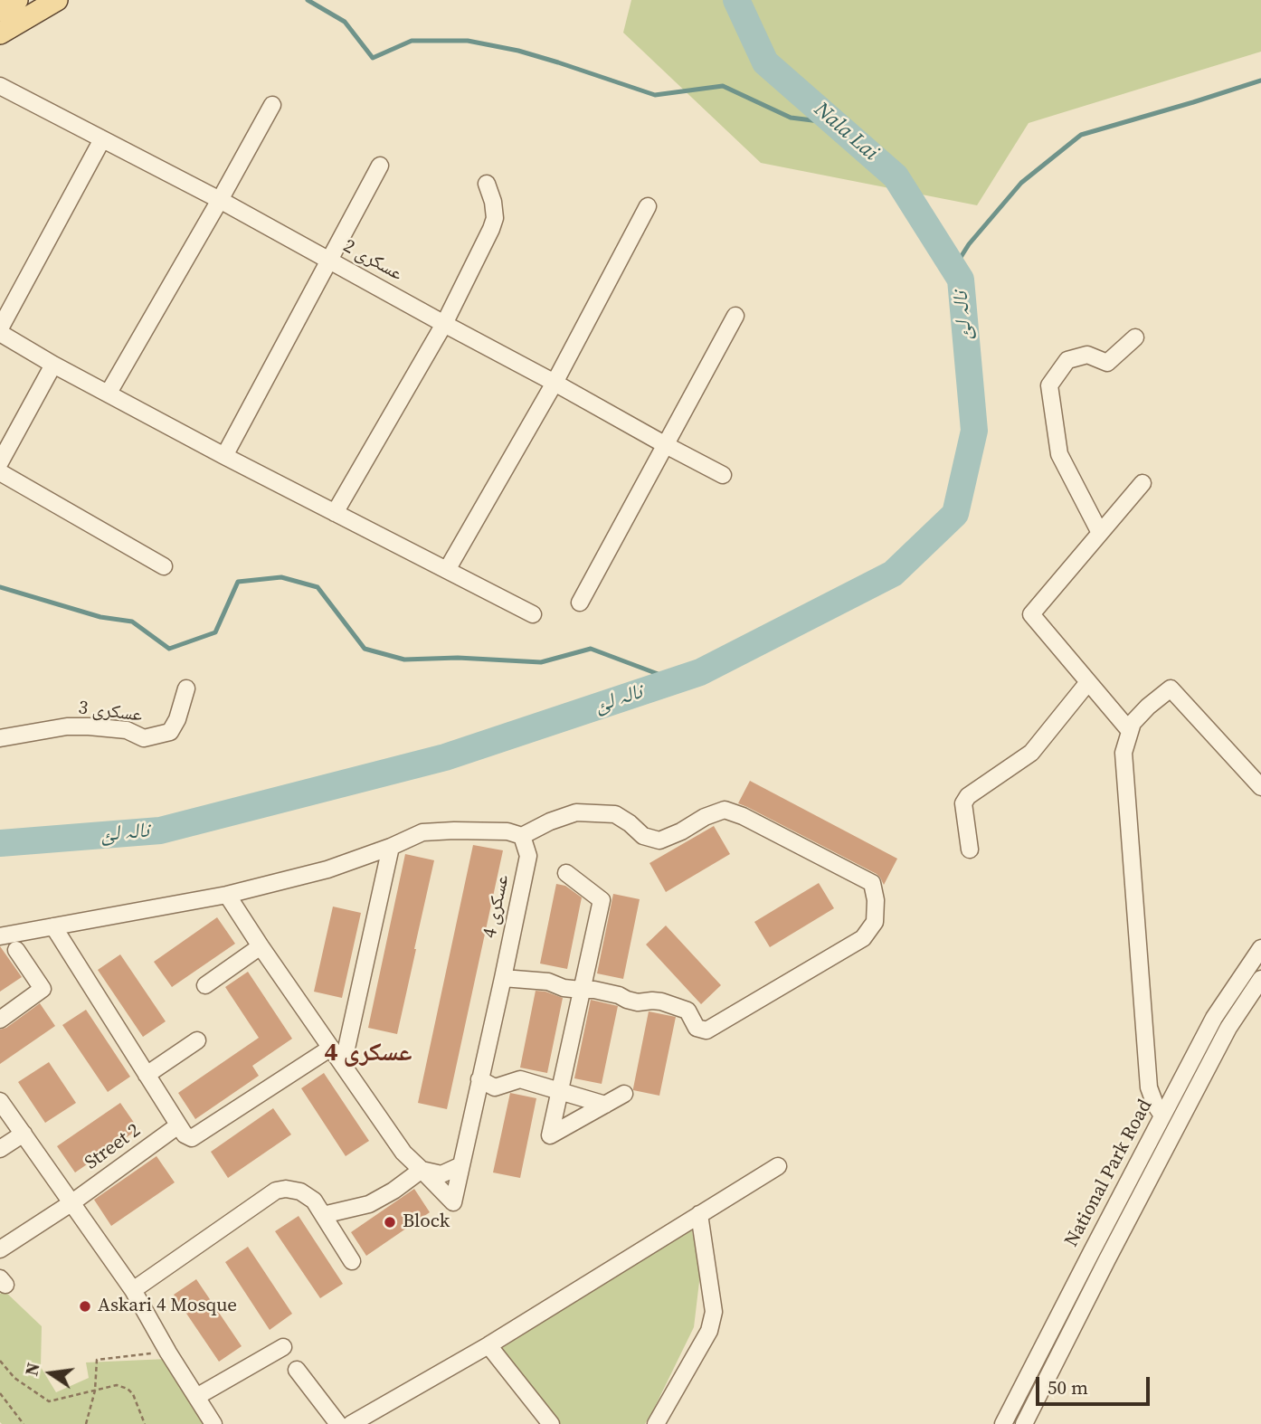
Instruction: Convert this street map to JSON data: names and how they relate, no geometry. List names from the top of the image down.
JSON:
{
  "streets": {
    "street": [
      "عسکری 2",
      "عسکری 3",
      "عسکری 4",
      "Street 2",
      "National Park Road"
    ]
  },
  "districts": ["عسکری 4"],
  "water": ["Nala Lai", "نالہ لئ"],
  "places": ["Block", "Askari 4 Mosque"],
  "scale_bar": "50 m",
  "north": "left"
}
